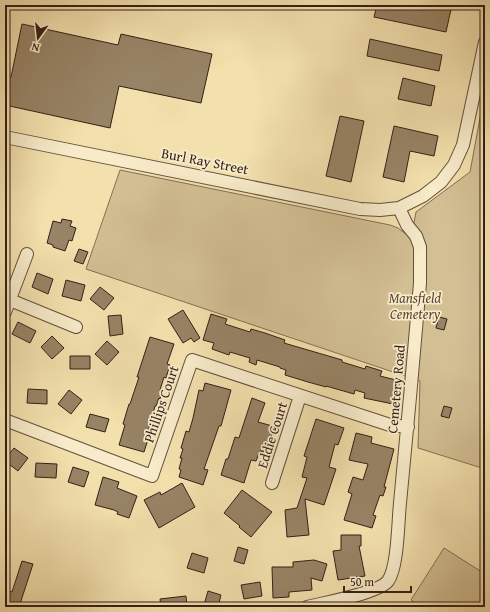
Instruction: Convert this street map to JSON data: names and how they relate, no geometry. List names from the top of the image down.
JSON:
{
  "streets": {
    "street": [
      "Burl Ray Street",
      "Cemetery Road",
      "Phillips Court",
      "Eddie Court"
    ]
  },
  "crossings": [
    ["Burl Ray Street", "Cemetery Road"],
    ["Cemetery Road", "Phillips Court"],
    ["Phillips Court", "Eddie Court"]
  ],
  "parks": ["Mansfield Cemetery"],
  "scale_bar": "50 m",
  "north": "bottom"
}
